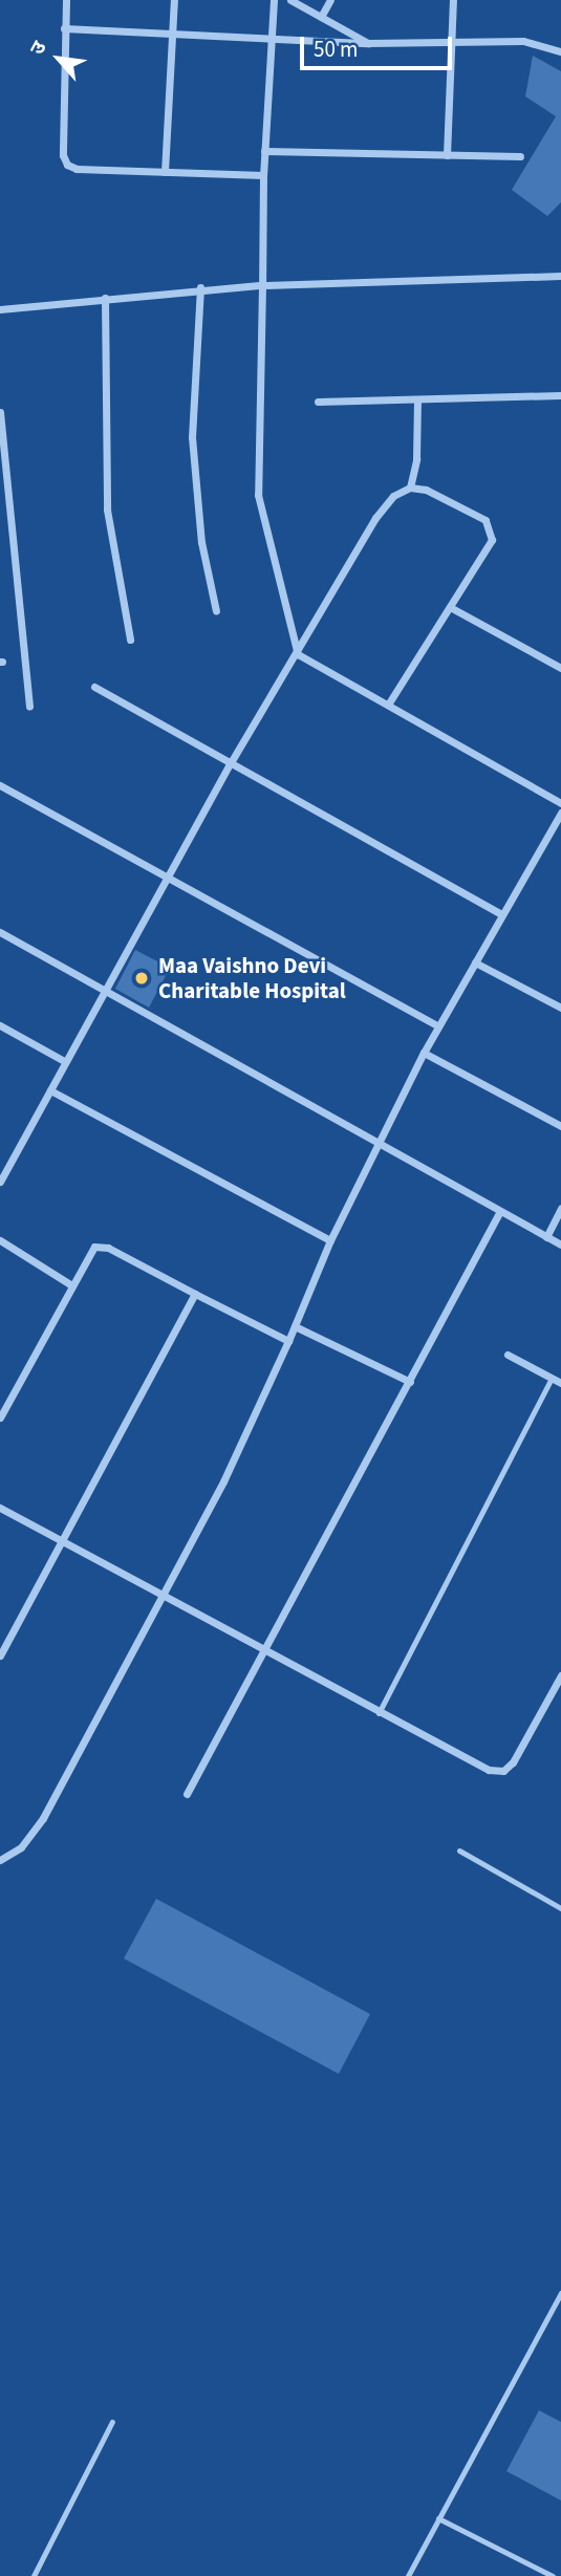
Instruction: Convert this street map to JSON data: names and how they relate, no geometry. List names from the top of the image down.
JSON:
{
  "places": ["Maa Vaishno Devi Charitable Hospital"],
  "scale_bar": "50 m",
  "north": "top left"
}
